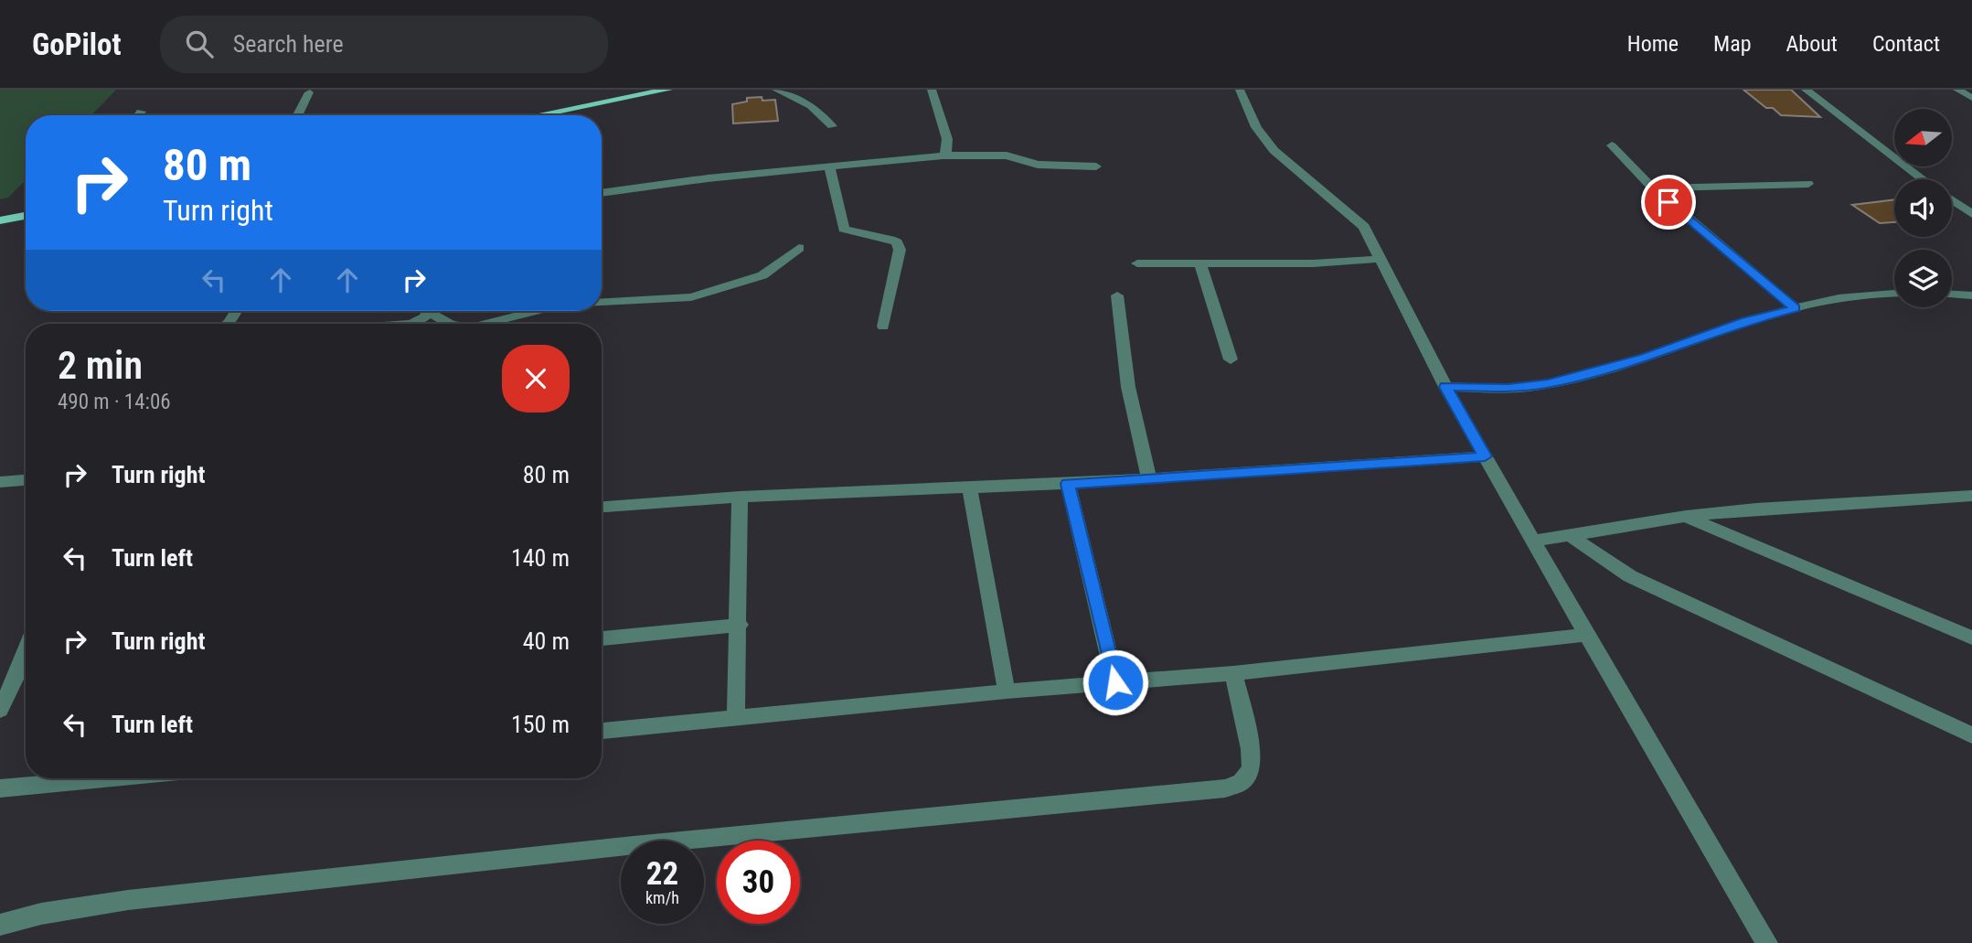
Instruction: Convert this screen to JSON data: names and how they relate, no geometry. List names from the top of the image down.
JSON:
{
  "north": "left",
  "page": {
    "header": "GoPilot",
    "search": "Search here",
    "nav": [
      "Home",
      "Map",
      "About",
      "Contact"
    ],
    "turn": ["80 m", "Turn right"],
    "heading": ["2 min", "490 m · 14:06"],
    "list": [
      {
        "name": "Turn right",
        "value": "80 m"
      },
      {
        "name": "Turn left",
        "value": "140 m"
      },
      {
        "name": "Turn right",
        "value": "40 m"
      },
      {
        "name": "Turn left",
        "value": "150 m"
      }
    ],
    "speed": "22 km/h",
    "limit": "30"
  }
}
